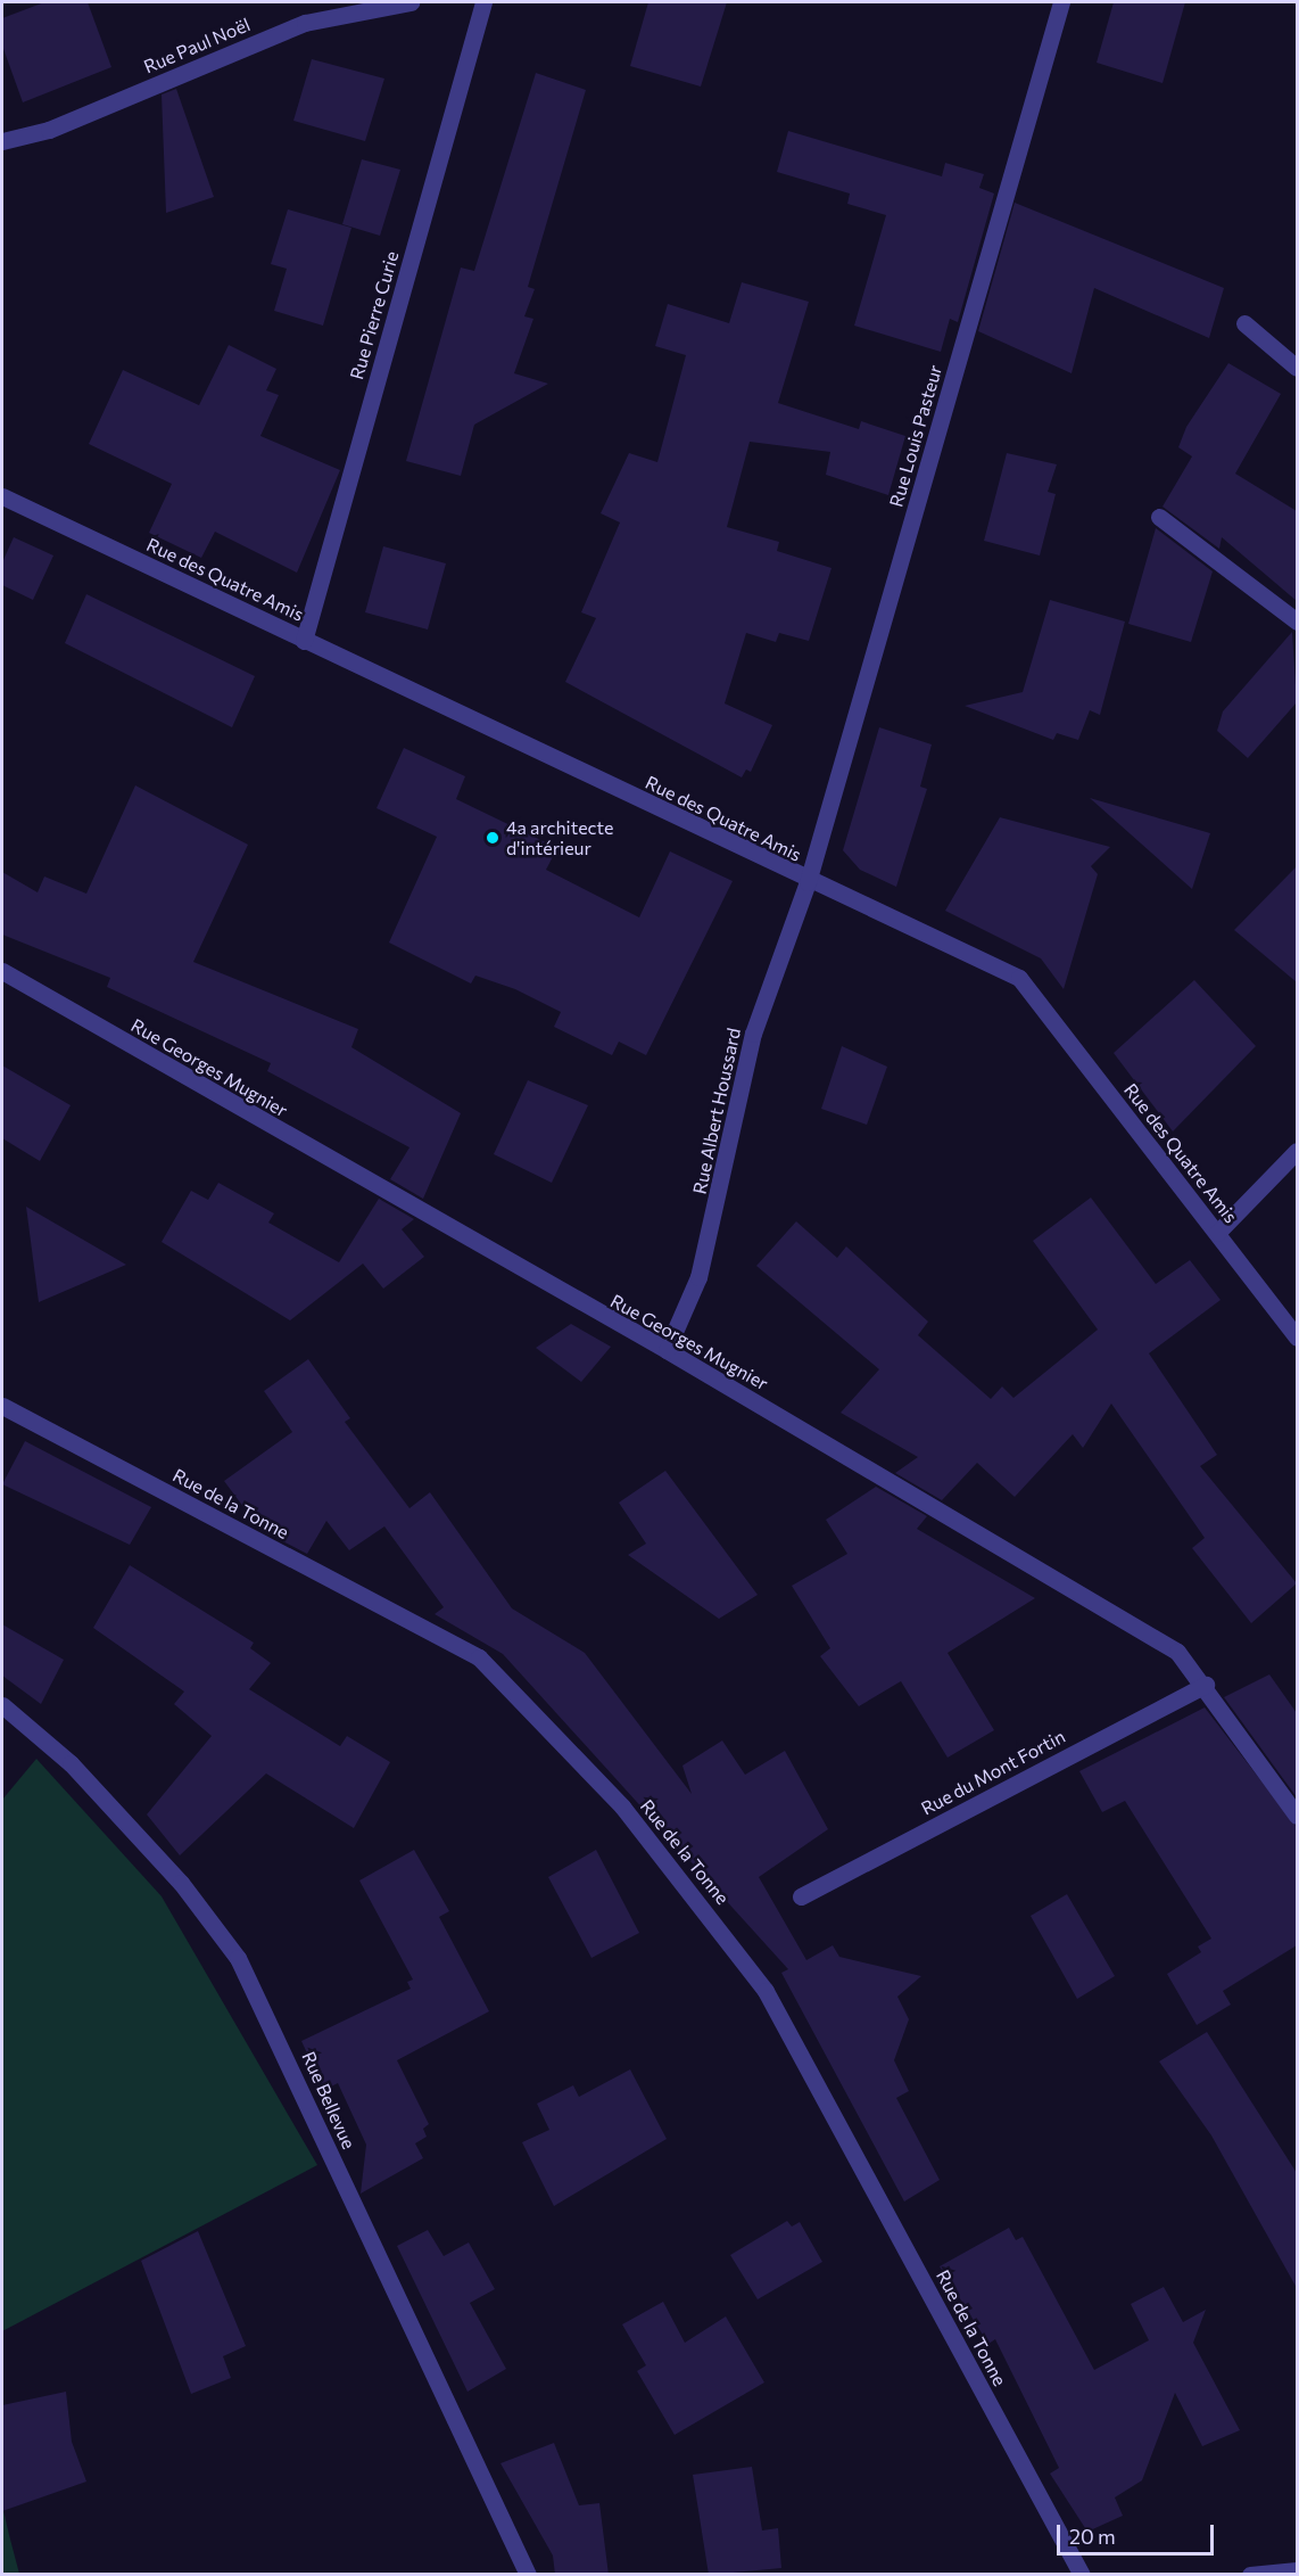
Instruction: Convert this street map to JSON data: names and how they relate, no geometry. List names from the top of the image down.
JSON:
{
  "streets": {
    "street": [
      "Rue Paul Noël",
      "Rue Pierre Curie",
      "Rue Louis Pasteur",
      "Rue des Quatre Amis",
      "Rue Georges Mugnier",
      "Rue Albert Houssard",
      "Rue de la Tonne",
      "Rue du Mont Fortin",
      "Rue Bellevue"
    ]
  },
  "crossings": [
    ["Rue Pierre Curie", "Rue des Quatre Amis"],
    ["Rue Louis Pasteur", "Rue des Quatre Amis"],
    ["Rue Louis Pasteur", "Rue Albert Houssard"],
    ["Rue des Quatre Amis", "Rue Albert Houssard"],
    ["Rue Georges Mugnier", "Rue Albert Houssard"],
    ["Rue Georges Mugnier", "Rue du Mont Fortin"]
  ],
  "places": ["4a architecte d'intérieur"],
  "scale_bar": "20 m"
}
